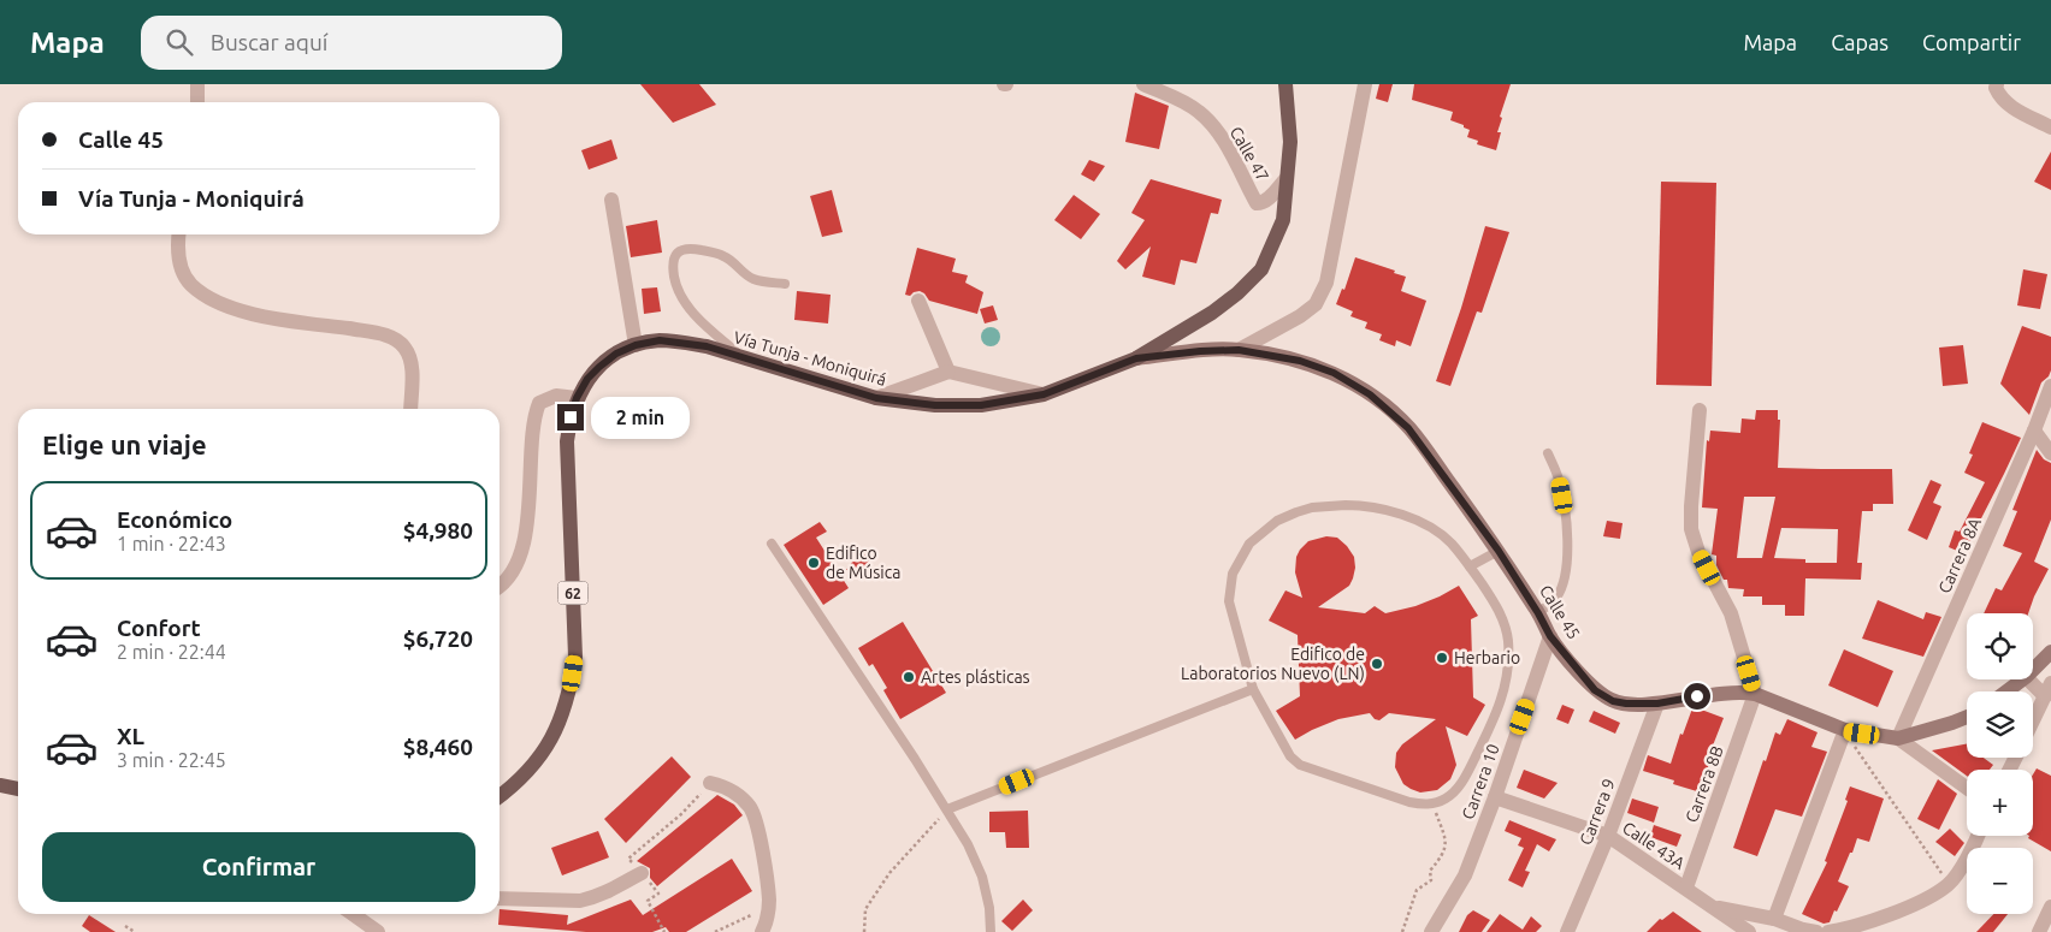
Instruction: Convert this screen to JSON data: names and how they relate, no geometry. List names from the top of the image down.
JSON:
{
  "streets": {
    "main road": ["Vía Tunja - Moniquirá", "62"],
    "street": [
      "Calle 47",
      "Carrera 8A",
      "Calle 45",
      "Carrera 10",
      "Carrera 8B",
      "Carrera 9",
      "Calle 43A"
    ]
  },
  "crossings": [
    ["Calle 47", "Vía Tunja - Moniquirá"],
    ["Vía Tunja - Moniquirá", "Calle 45"],
    ["Carrera 8A", "Calle 45"],
    ["Calle 45", "Carrera 10"],
    ["Calle 45", "Carrera 8B"],
    ["Calle 45", "Carrera 9"],
    ["Carrera 10", "Calle 43A"],
    ["Carrera 8B", "Calle 43A"],
    ["Carrera 9", "Calle 43A"]
  ],
  "places": [
    "Edifico de Música",
    "Herbario",
    "Edifico de Laboratorios Nuevo (LN)",
    "Artes plásticas"
  ],
  "page": {
    "header": "Mapa",
    "search": "Buscar aquí",
    "nav": ["Mapa", "Capas", "Compartir"],
    "banner": ["Calle 45", "Vía Tunja - Moniquirá"],
    "bubble": "2 min",
    "heading": "Elige un viaje",
    "list": [
      {
        "name": "Económico",
        "note": "1 min · 22:43",
        "value": "$4,980"
      },
      {
        "name": "Confort",
        "note": "2 min · 22:44",
        "value": "$6,720"
      },
      {
        "name": "XL",
        "note": "3 min · 22:45",
        "value": "$8,460"
      }
    ],
    "map_buttons": ["+", "−"],
    "buttons": "Confirmar"
  }
}
